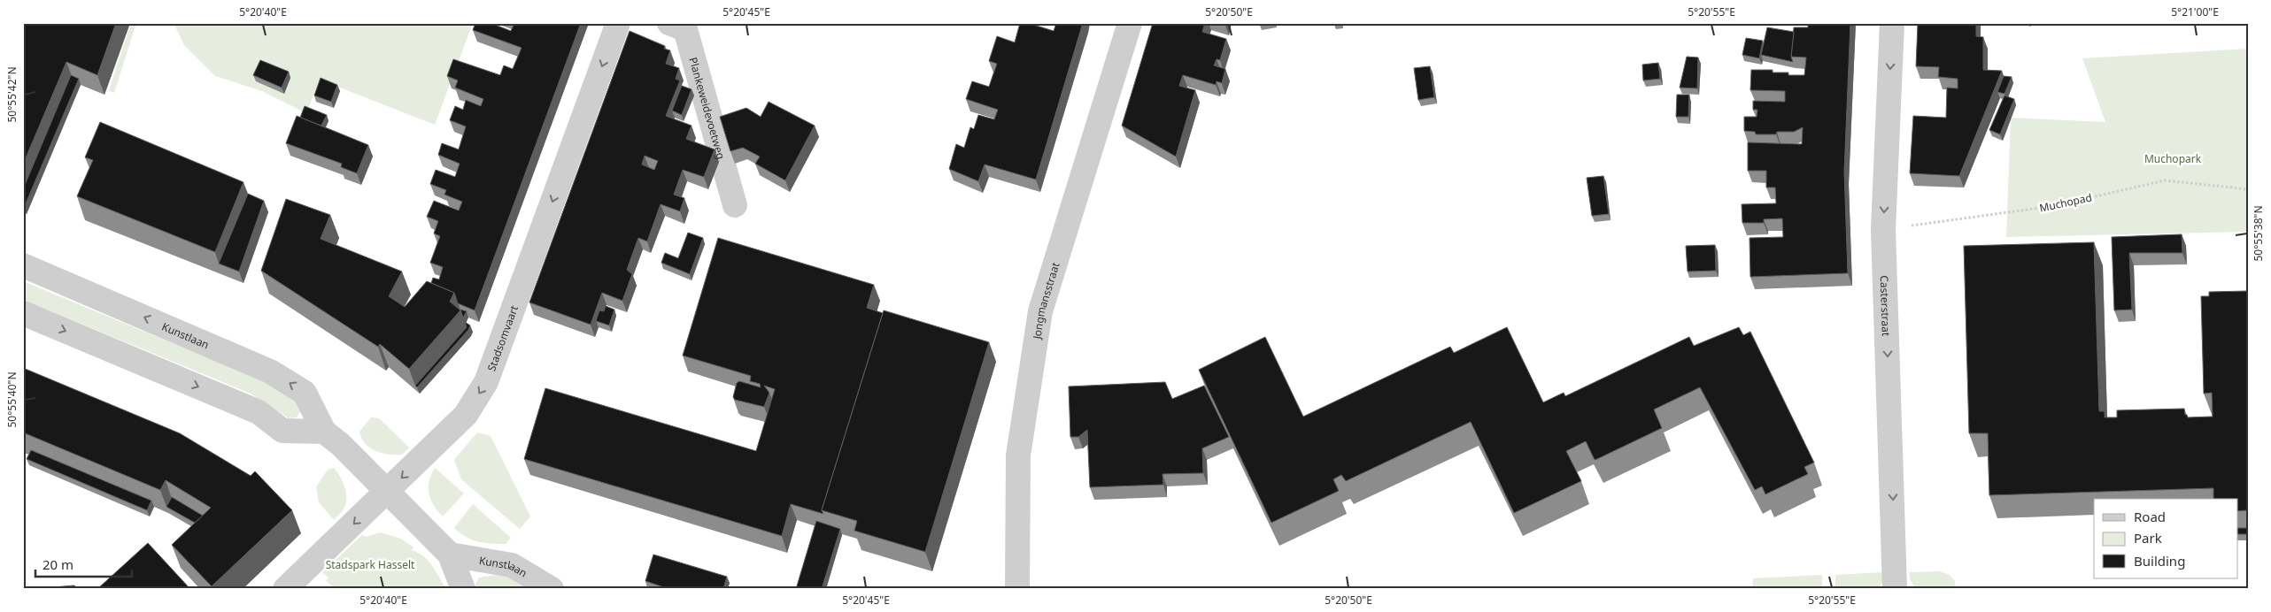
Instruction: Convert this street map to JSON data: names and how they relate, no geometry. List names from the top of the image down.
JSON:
{
  "streets": {
    "street": [
      "Plankeweidevoetweg",
      "Jongmansstraat",
      "Casterstraat",
      "Kunstlaan",
      "Stadsomvaart"
    ],
    "path": ["Muchopad"]
  },
  "crossings": [
    ["Muchopad", "Casterstraat"],
    ["Kunstlaan", "Stadsomvaart"]
  ],
  "one_way": ["Casterstraat", "Stadsomvaart"],
  "parks": ["Muchopark", "Stadspark Hasselt"],
  "legend": ["Road", "Park", "Building"],
  "scale_bar": "20 m",
  "coordinates": [
    "5°20'40\"E",
    "5°20'45\"E",
    "5°20'50\"E",
    "5°20'55\"E",
    "5°21'00\"E",
    "50°55'42\"N",
    "50°55'38\"N",
    "50°55'40\"N"
  ]
}
